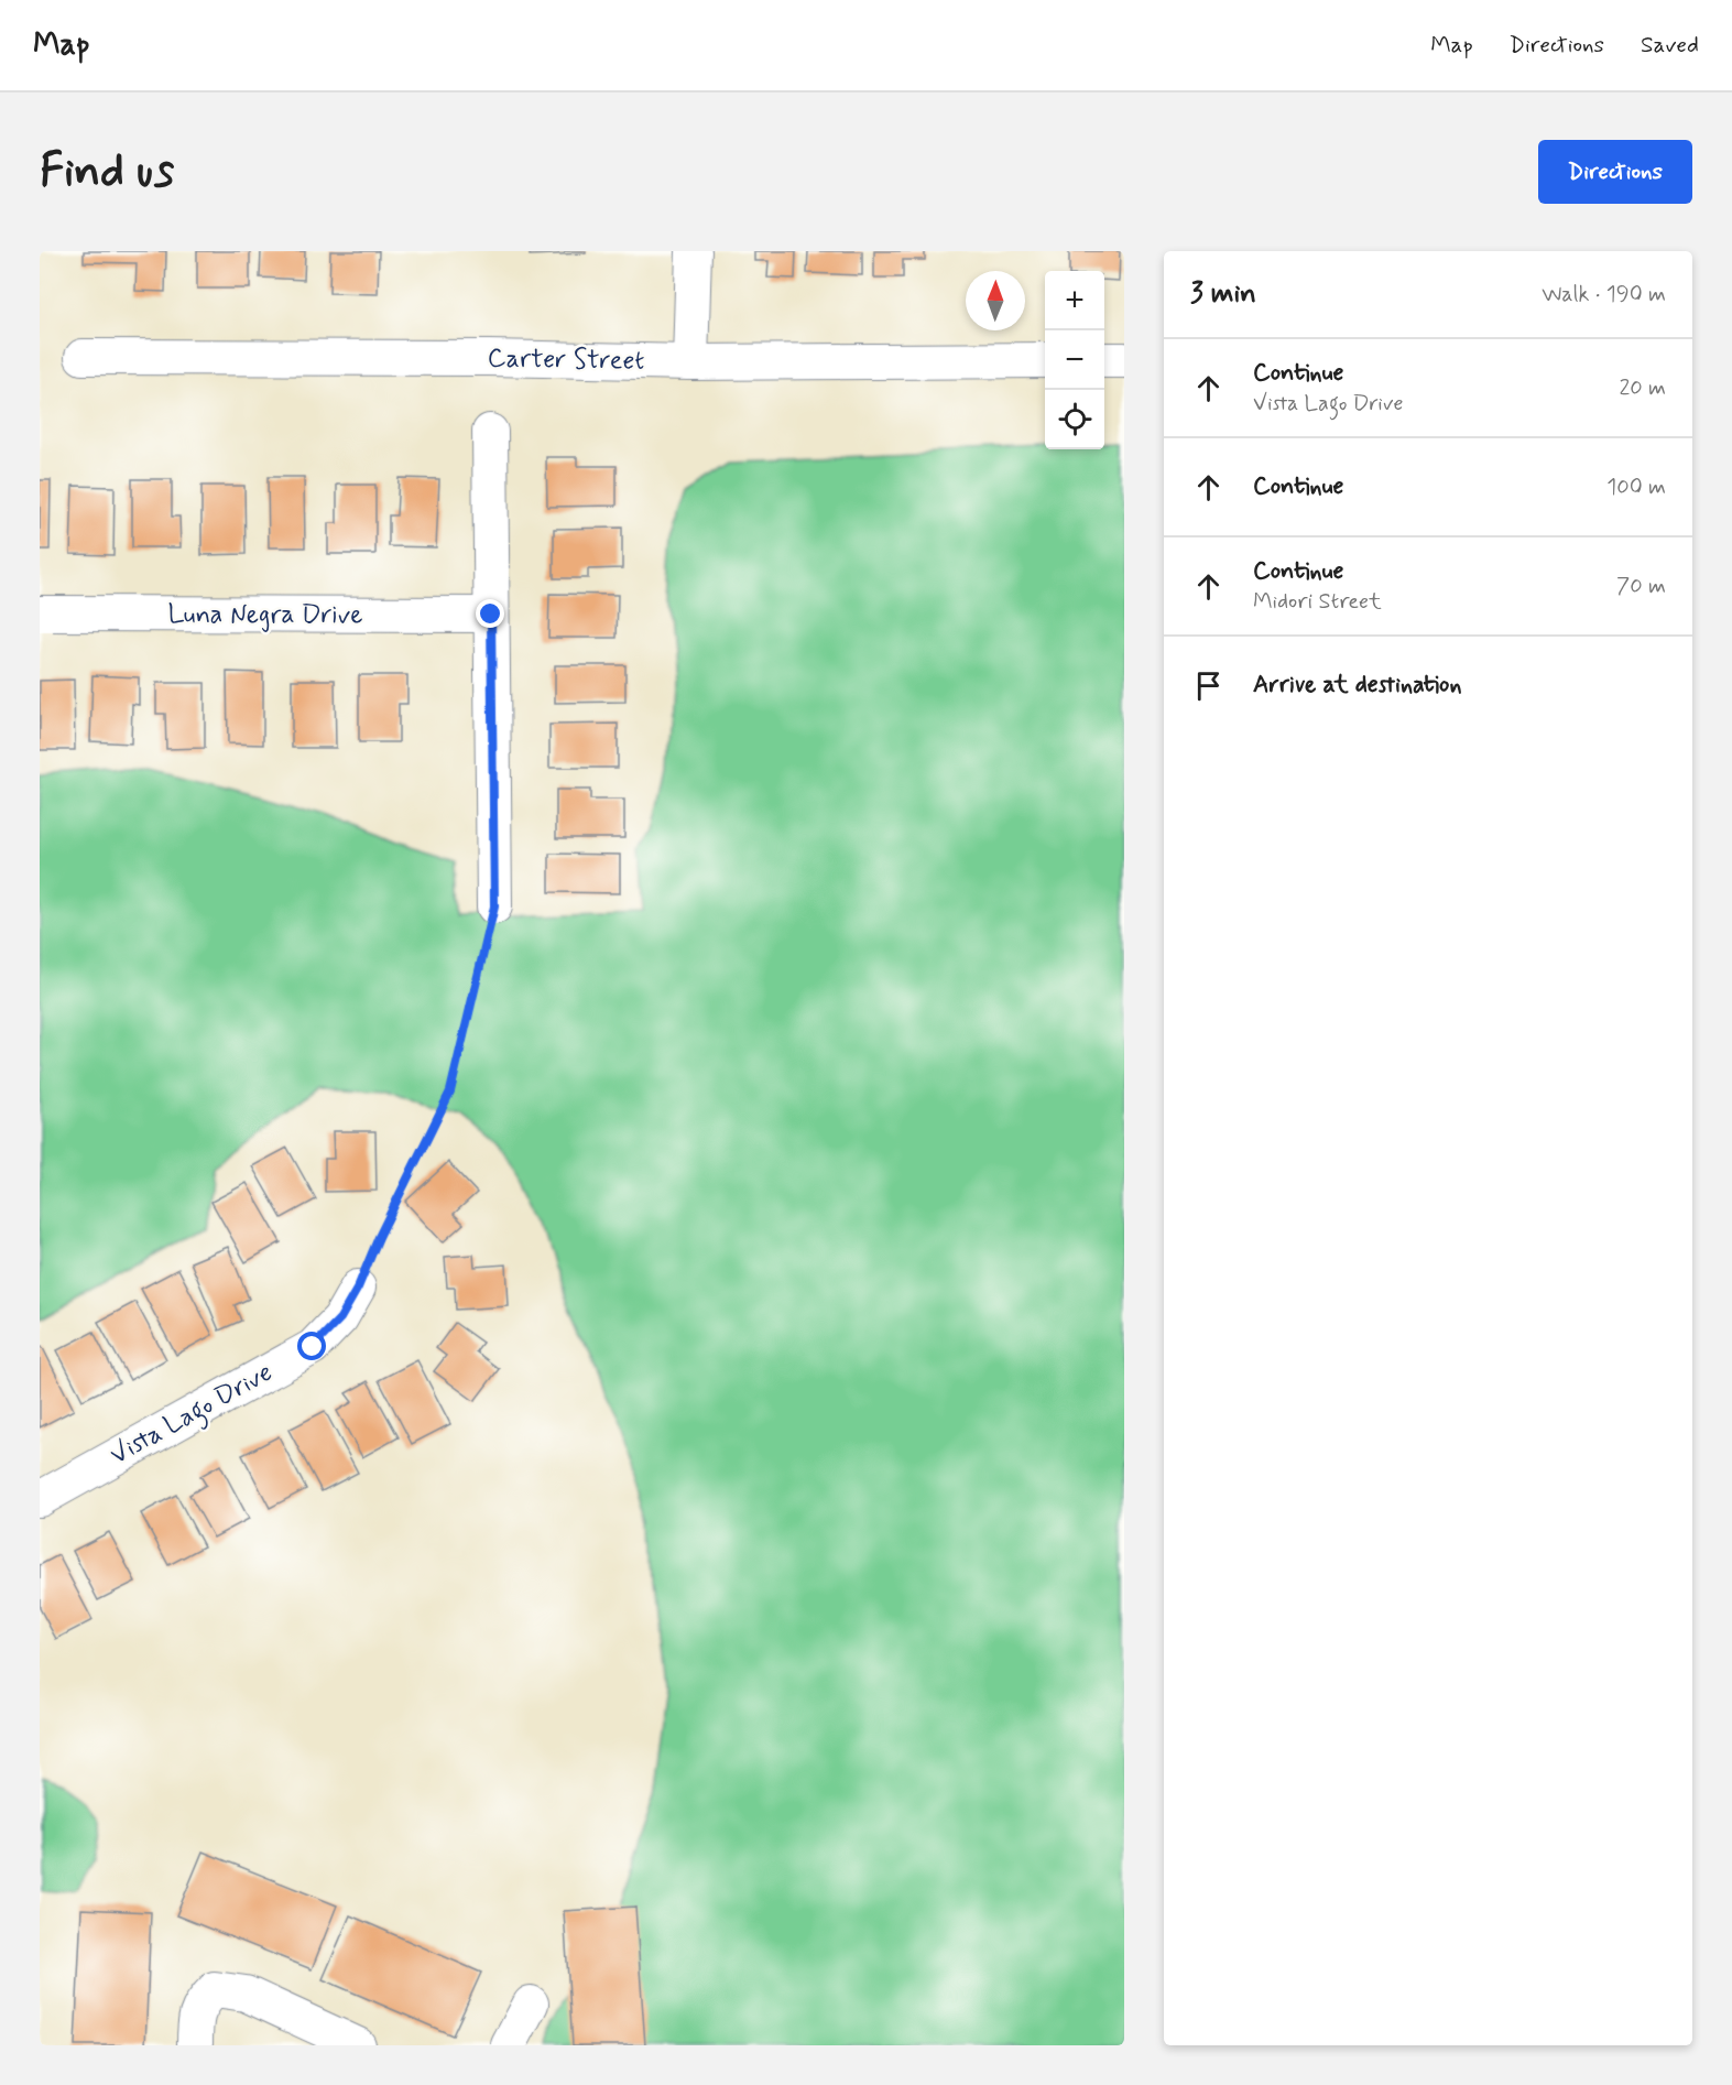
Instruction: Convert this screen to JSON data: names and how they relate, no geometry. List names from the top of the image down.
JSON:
{
  "streets": {
    "street": ["Carter Street", "Luna Negra Drive", "Vista Lago Drive"]
  },
  "north": "top",
  "page": {
    "header": "Map",
    "nav": ["Map", "Directions", "Saved"],
    "buttons": "Directions",
    "title": "Find us",
    "heading": ["3 min", "Walk · 190 m"],
    "map_buttons": ["+", "−"],
    "list": [
      ["Continue", "Vista Lago Drive", "20 m"],
      ["Continue", "100 m"],
      ["Continue", "Midori Street", "70 m"],
      "Arrive at destination"
    ]
  }
}
